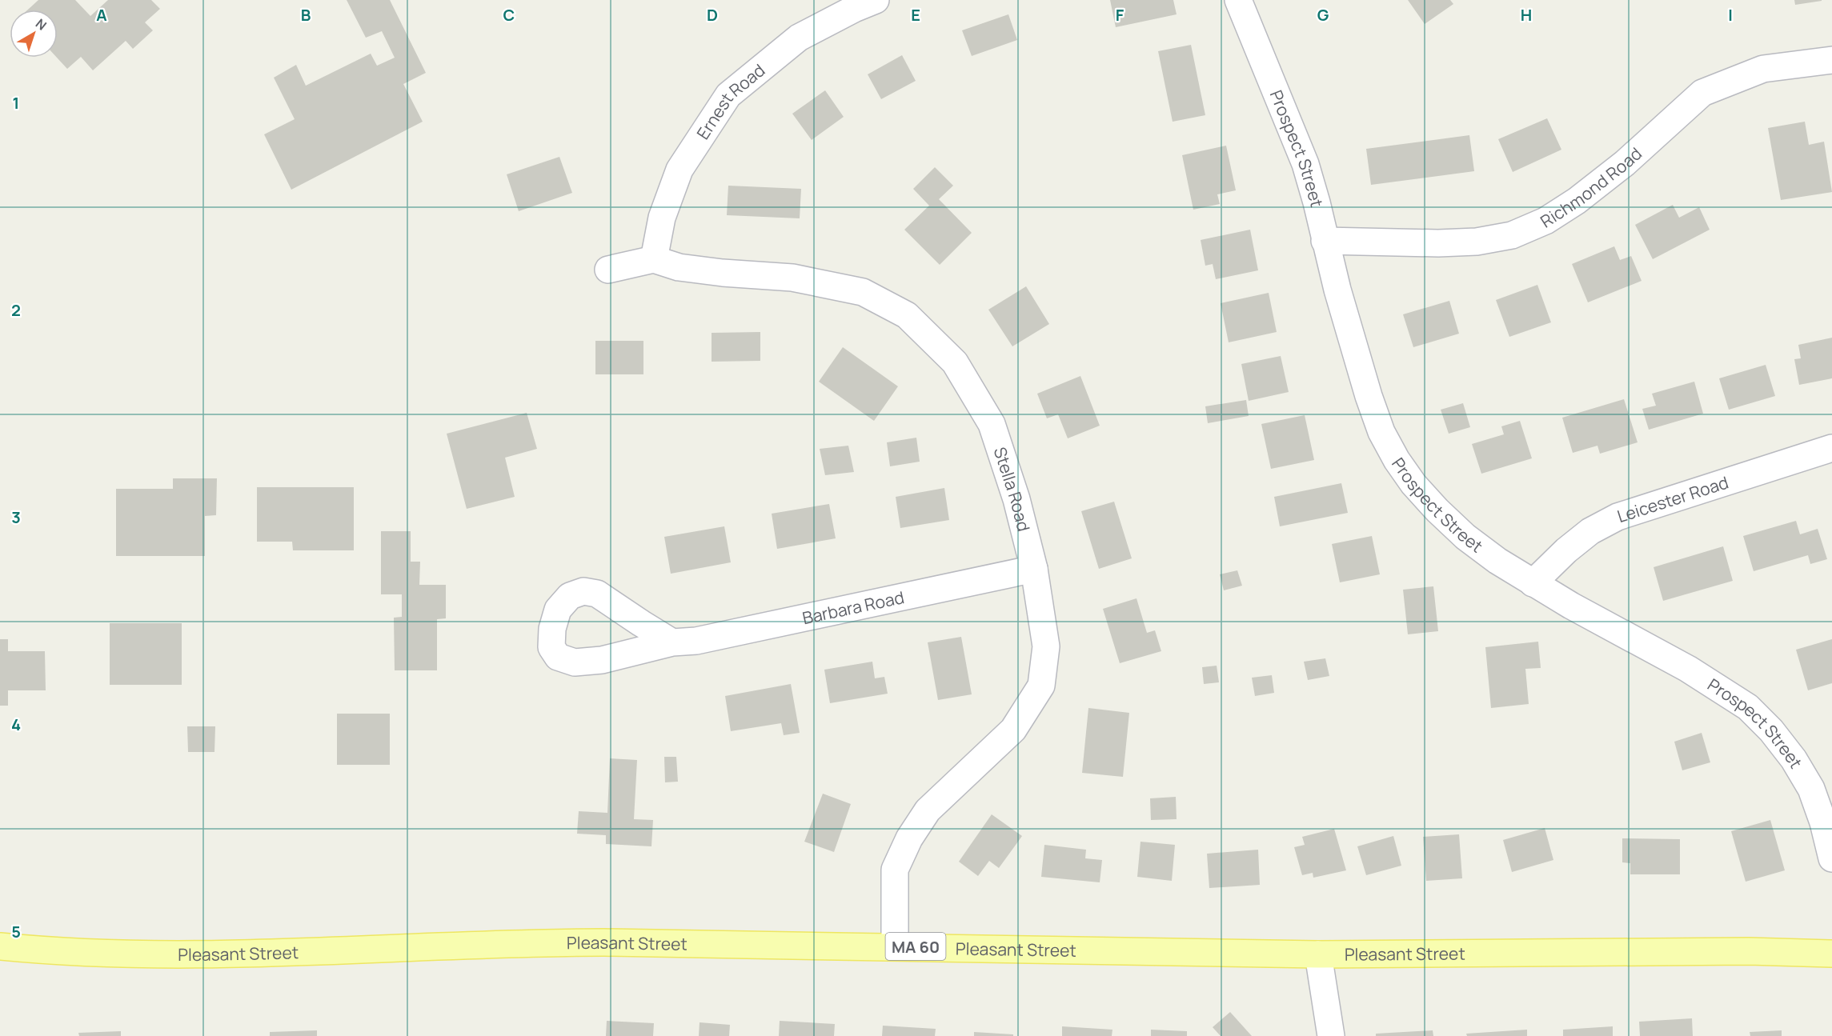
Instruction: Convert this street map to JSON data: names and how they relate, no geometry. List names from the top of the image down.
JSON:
{
  "streets": {
    "main road": ["Pleasant Street", "MA 60"],
    "street": [
      "Ernest Road",
      "Prospect Street",
      "Richmond Road",
      "Stella Road",
      "Leicester Road",
      "Barbara Road"
    ]
  },
  "crossings": [
    ["Ernest Road", "Stella Road"],
    ["Prospect Street", "Richmond Road"],
    ["Prospect Street", "Leicester Road"],
    ["Stella Road", "Barbara Road"],
    ["Stella Road", "Pleasant Street"]
  ],
  "north": "top right",
  "grid": {
    "columns": [
      "A",
      "B",
      "C",
      "D",
      "E",
      "F",
      "G",
      "H",
      "I"
    ],
    "rows": [
      "1",
      "2",
      "3",
      "4",
      "5"
    ]
  }
}
